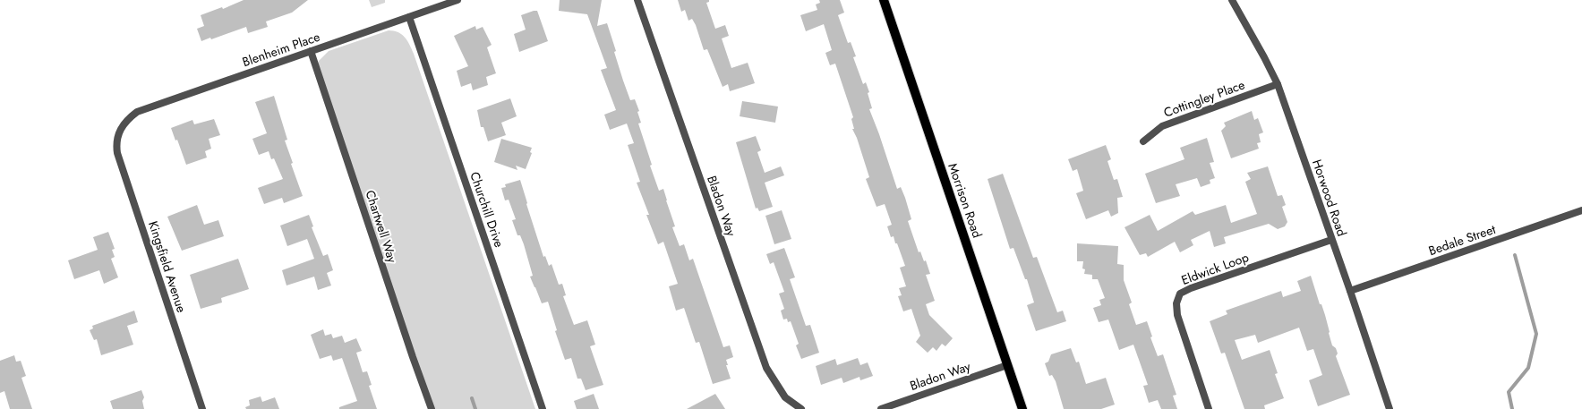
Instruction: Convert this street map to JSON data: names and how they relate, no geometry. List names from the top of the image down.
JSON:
{
  "streets": {
    "main road": ["Morrison Road"],
    "street": [
      "Blenheim Place",
      "Cottingley Place",
      "Horwood Road",
      "Bladon Way",
      "Churchill Drive",
      "Chartwell Way",
      "Bedale Street",
      "Kingsfield Avenue",
      "Eldwick Loop"
    ]
  },
  "crossings": [
    ["Blenheim Place", "Churchill Drive"],
    ["Blenheim Place", "Chartwell Way"],
    ["Blenheim Place", "Kingsfield Avenue"],
    ["Cottingley Place", "Horwood Road"],
    ["Horwood Road", "Bedale Street"],
    ["Horwood Road", "Eldwick Loop"],
    ["Morrison Road", "Bladon Way"]
  ]
}
